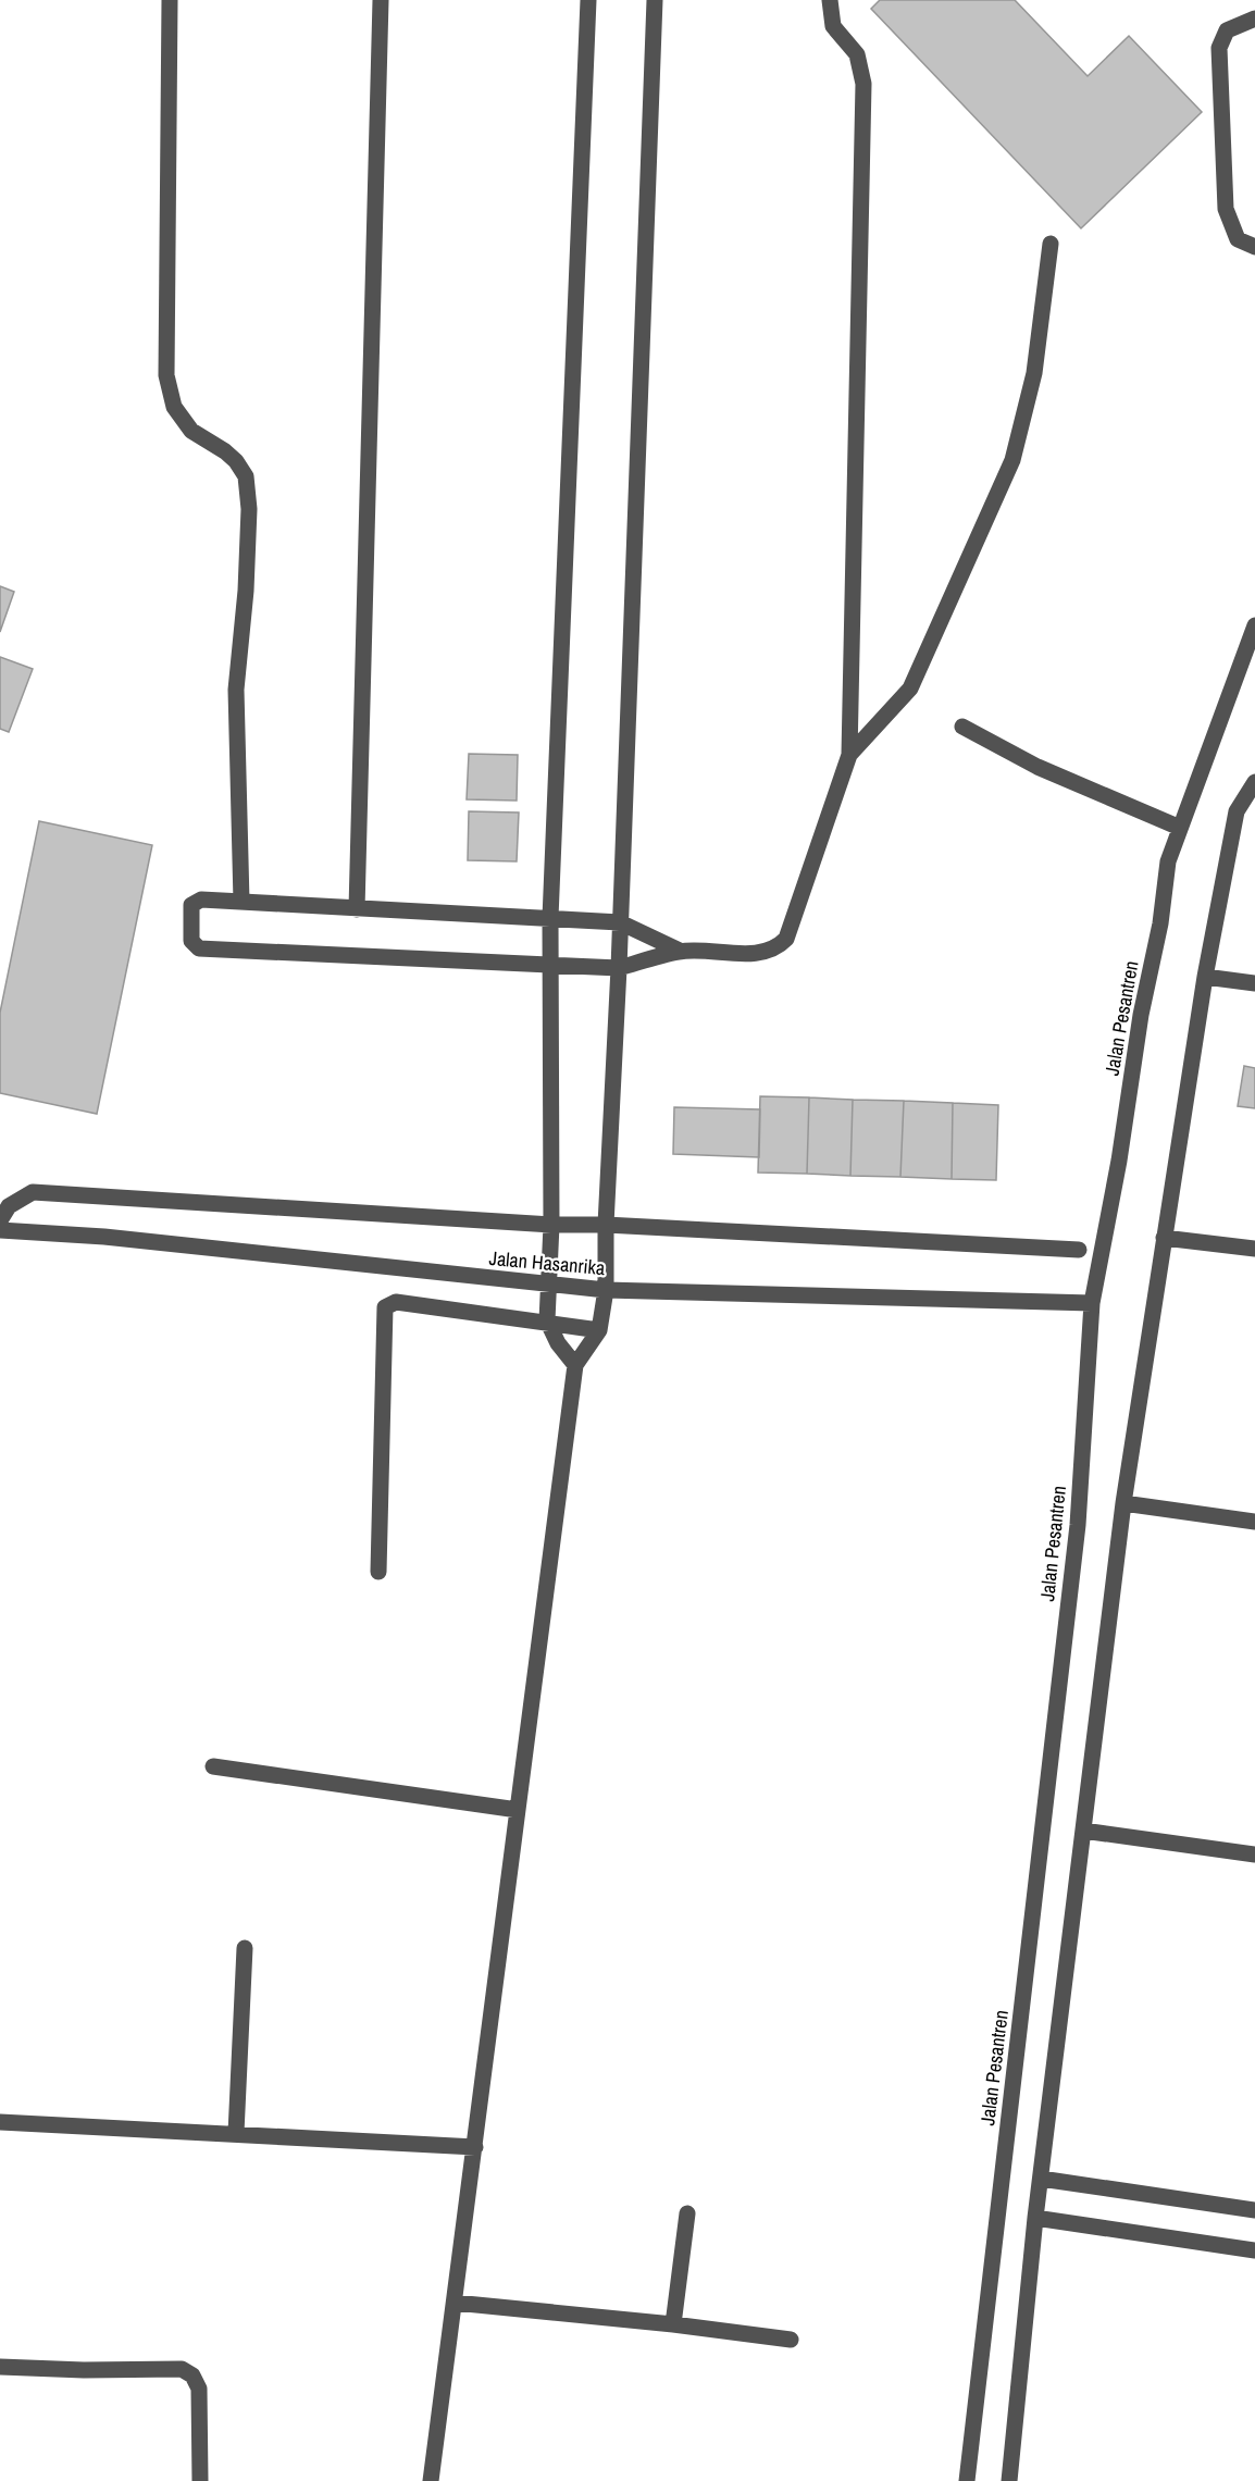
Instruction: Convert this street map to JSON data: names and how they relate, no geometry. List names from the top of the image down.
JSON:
{
  "streets": {
    "street": ["Jalan Pesantren", "Jalan Hasanrika"]
  },
  "crossings": [
    ["Jalan Pesantren", "Jalan Hasanrika"]
  ]
}
